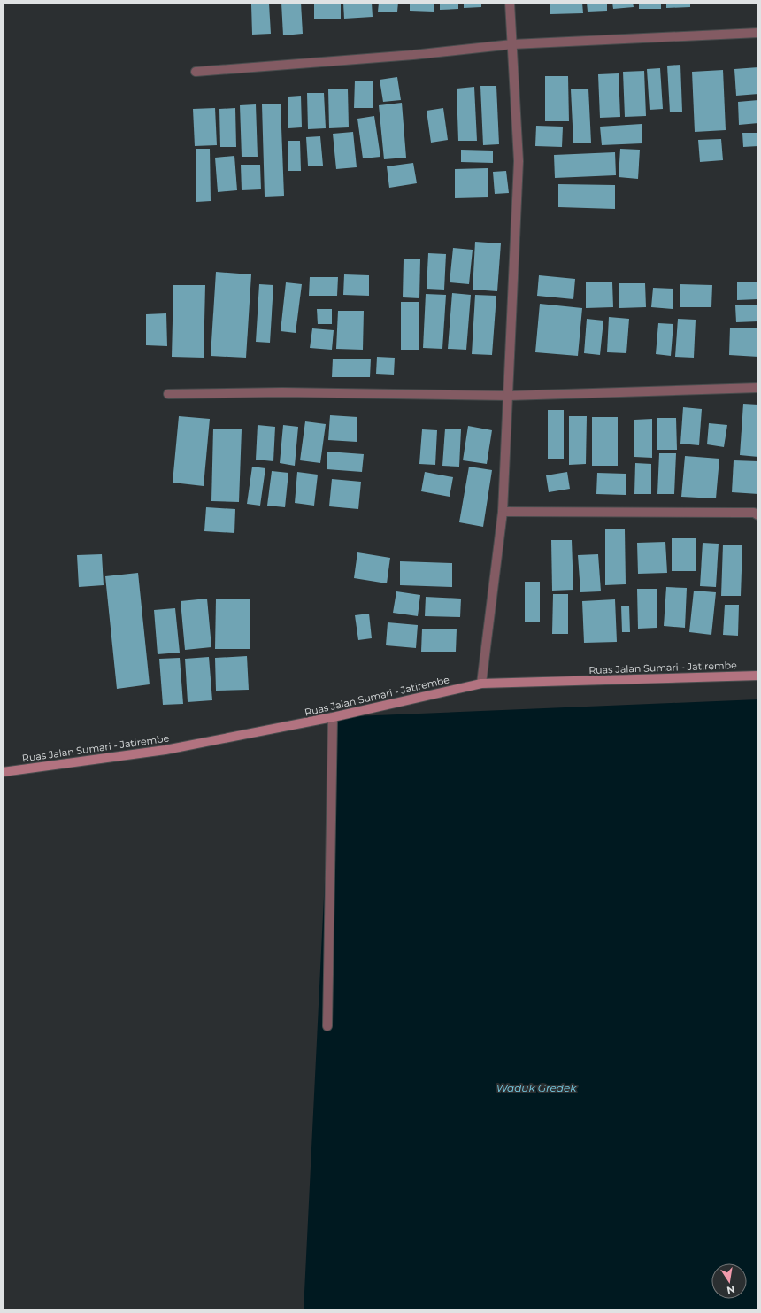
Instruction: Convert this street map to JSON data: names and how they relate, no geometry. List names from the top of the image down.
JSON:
{
  "streets": {
    "main road": ["Ruas Jalan Sumari - Jatirembe"]
  },
  "water": ["Waduk Gredek"],
  "north": "bottom"
}
